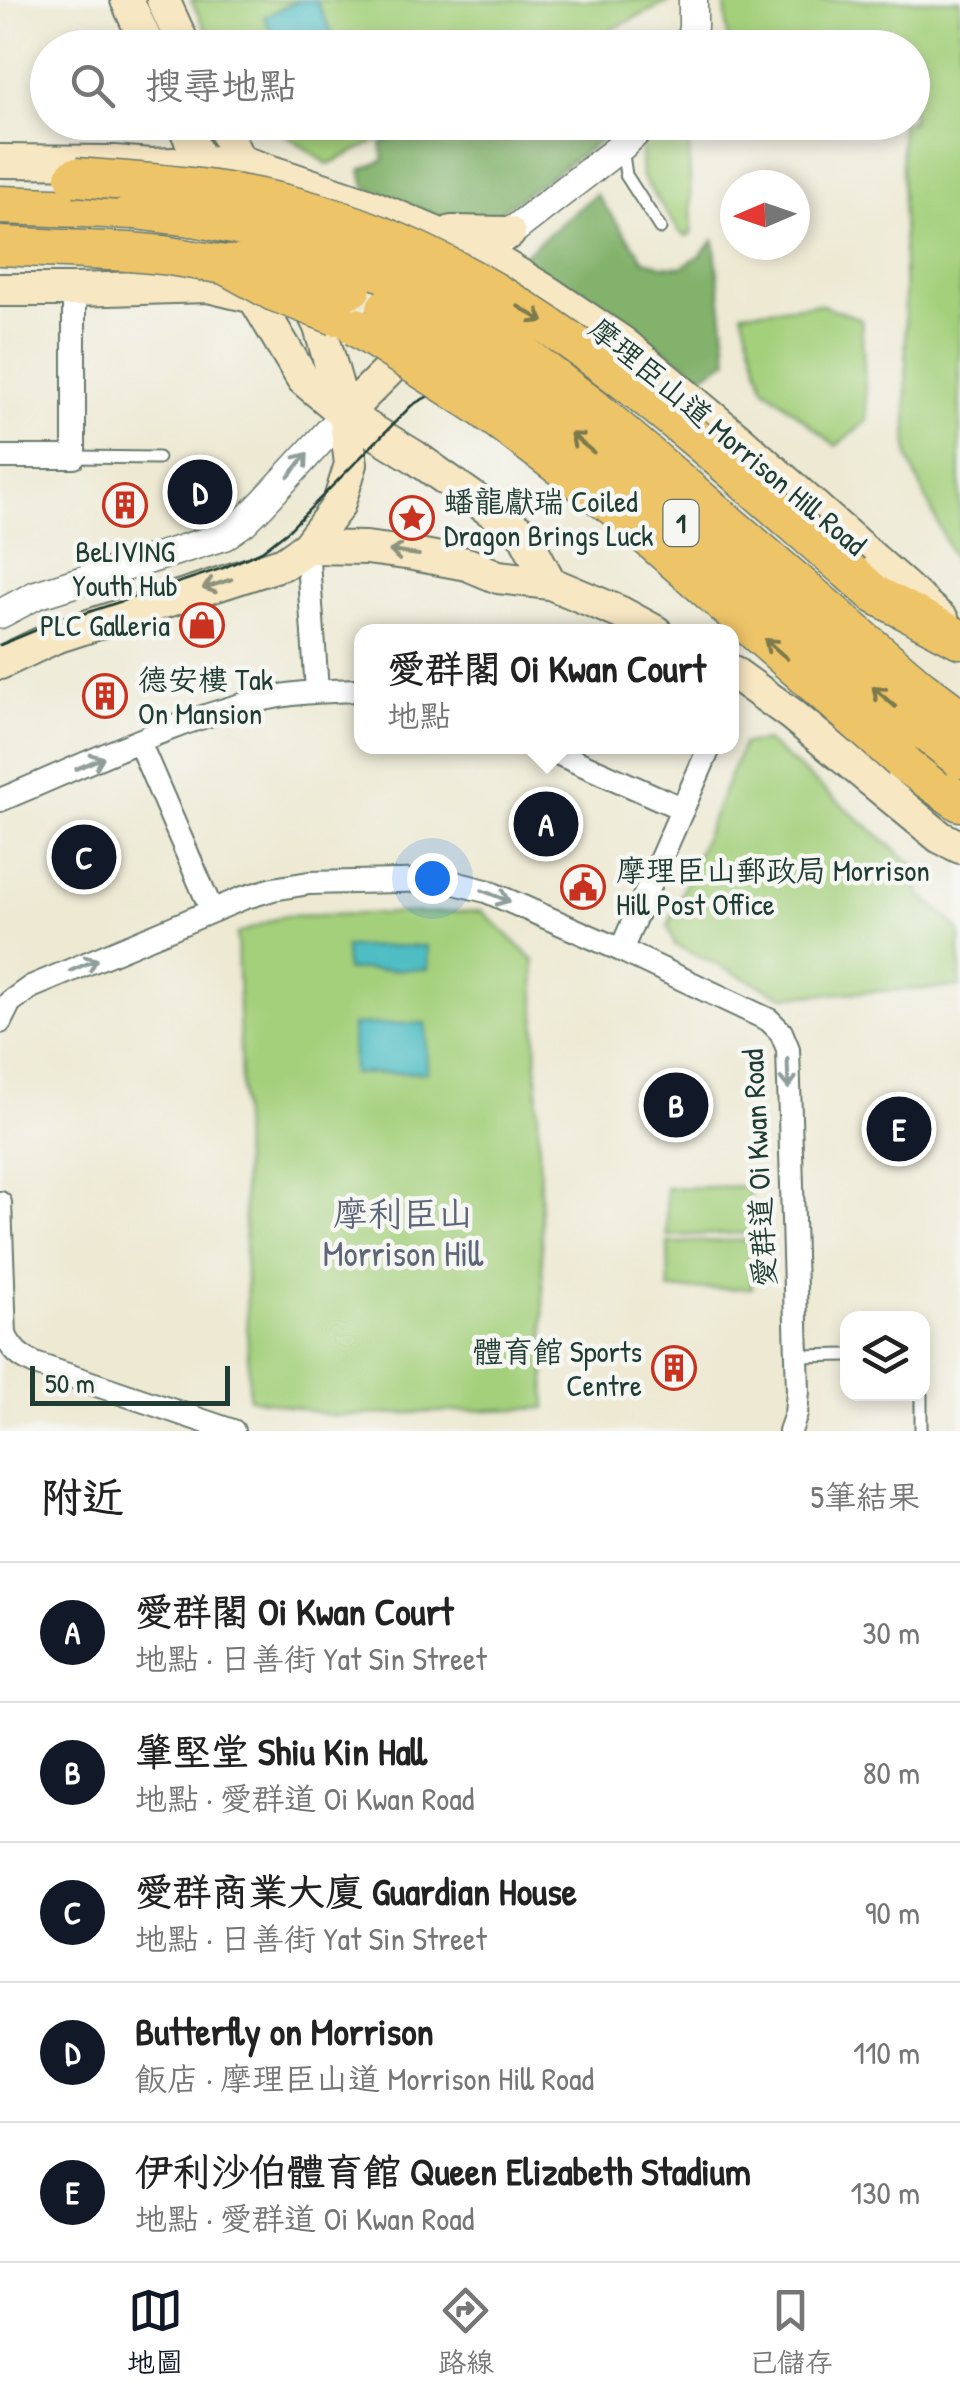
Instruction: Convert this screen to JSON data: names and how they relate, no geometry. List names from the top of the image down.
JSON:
{
  "streets": {
    "highway": ["1"],
    "main road": ["摩理臣山道 Morrison Hill Road"],
    "street": ["愛群道 Oi Kwan Road"]
  },
  "districts": ["摩利臣山 Morrison Hill"],
  "places": {
    "building": ["BeLIVING Youth Hub", "德安樓 Tak On Mansion", "體育館 Sports Centre"],
    "place": ["蟠龍獻瑞 Coiled Dragon Brings Luck"],
    "shop": ["PLC Galleria"],
    "public building": ["摩理臣山郵政局 Morrison Hill Post Office"]
  },
  "scale_bar": "50 m",
  "north": "left",
  "page": {
    "search": "搜尋地點",
    "pins": [
      "D",
      "A",
      "C",
      "B",
      "E"
    ],
    "popup": ["愛群閣 Oi Kwan Court", "地點"],
    "scale": "50 m",
    "heading": ["附近", "5筆結果"],
    "list": [
      {
        "mark": "A",
        "name": "愛群閣 Oi Kwan Court",
        "note": "地點 · 日善街 Yat Sin Street",
        "value": "30 m"
      },
      {
        "mark": "B",
        "name": "肇堅堂 Shiu Kin Hall",
        "note": "地點 · 愛群道 Oi Kwan Road",
        "value": "80 m"
      },
      {
        "mark": "C",
        "name": "愛群商業大廈 Guardian House",
        "note": "地點 · 日善街 Yat Sin Street",
        "value": "90 m"
      },
      {
        "mark": "D",
        "name": "Butterfly on Morrison",
        "note": "飯店 · 摩理臣山道 Morrison Hill Road",
        "value": "110 m"
      },
      {
        "mark": "E",
        "name": "伊利沙伯體育館 Queen Elizabeth Stadium",
        "note": "地點 · 愛群道 Oi Kwan Road",
        "value": "130 m"
      }
    ],
    "nav": ["地圖", "路線", "已儲存"]
  }
}
